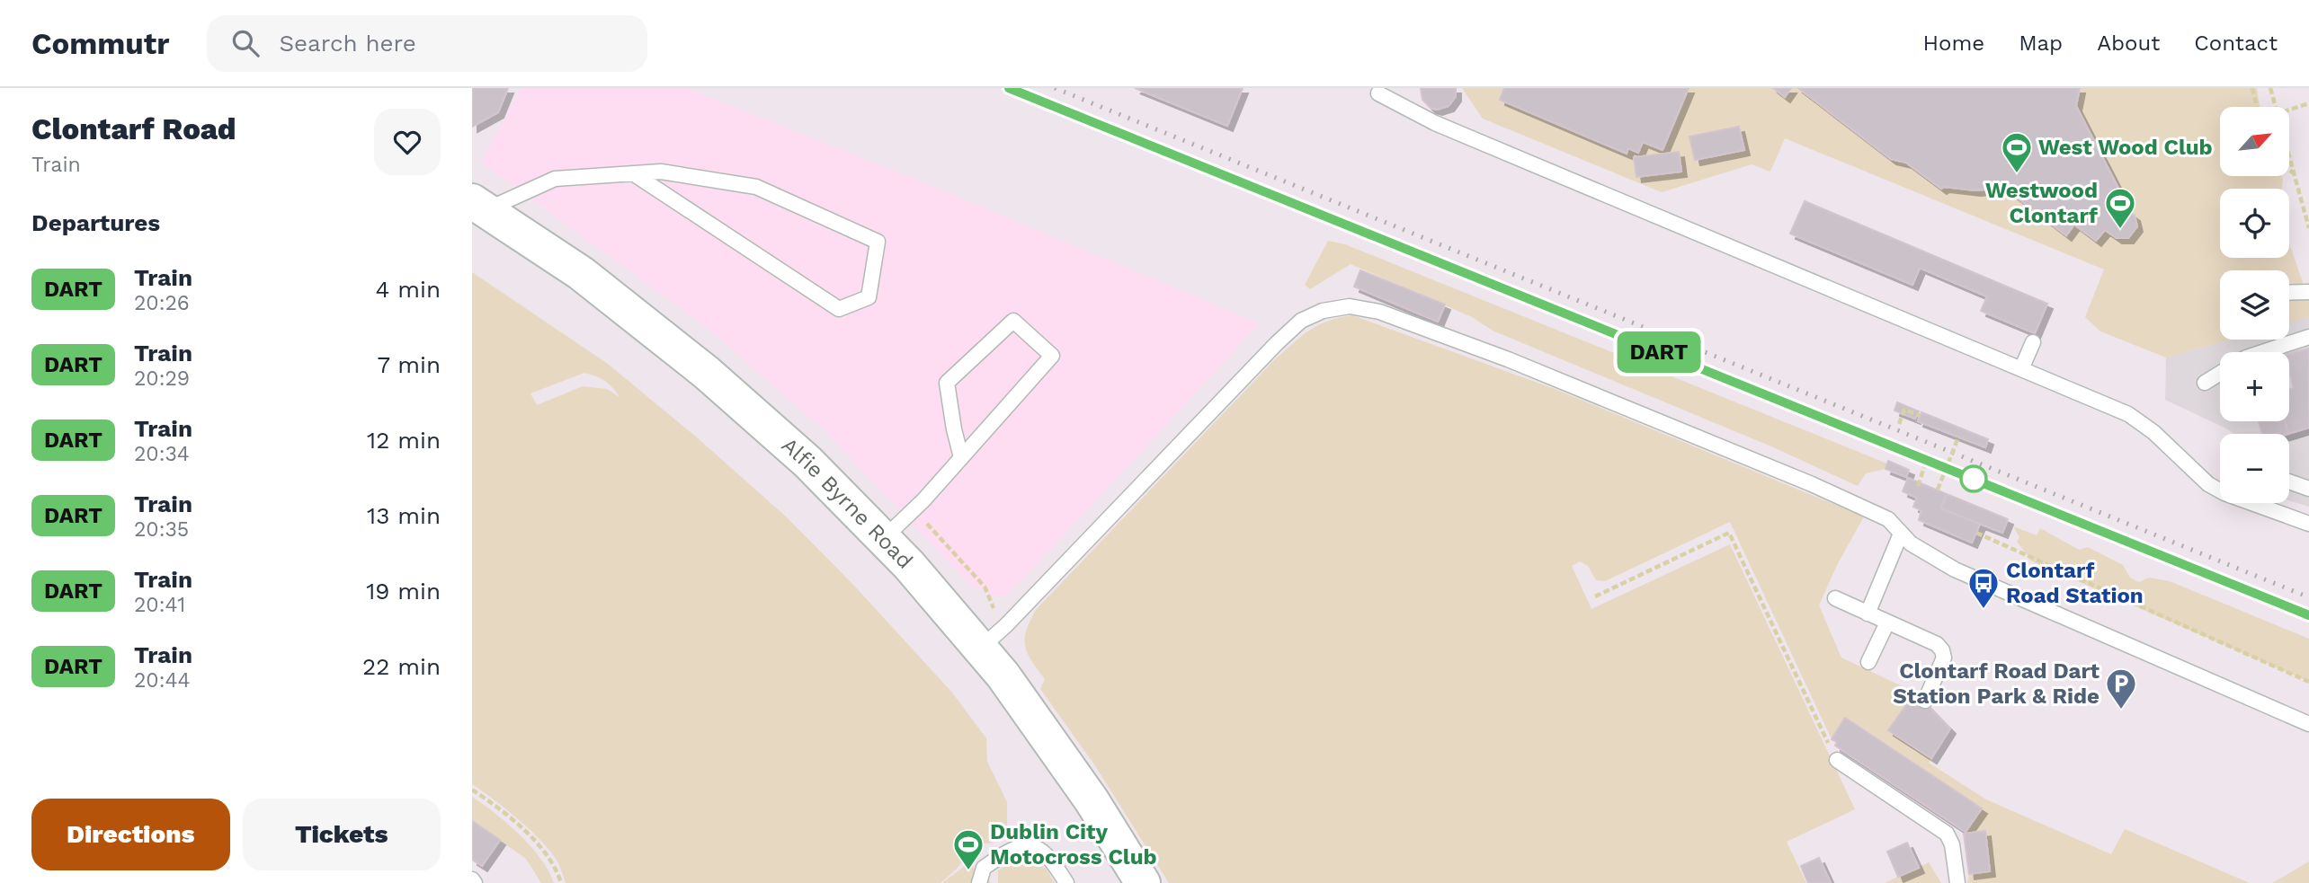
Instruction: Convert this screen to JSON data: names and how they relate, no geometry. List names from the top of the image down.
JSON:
{
  "streets": {
    "main road": ["Alfie Byrne Road"]
  },
  "places": {
    "sports": ["West Wood Club", "Westwood Clontarf", "Dublin City Motocross Club"],
    "bus stop": ["Clontarf Road Station"],
    "parking": ["Clontarf Road Dart Station Park & Ride"]
  },
  "north": "top right",
  "page": {
    "header": "Commutr",
    "search": "Search here",
    "nav": [
      "Home",
      "Map",
      "About",
      "Contact"
    ],
    "heading": [
      ["Clontarf Road", "Train"],
      "Departures"
    ],
    "on_map": "DART",
    "map_buttons": ["+", "−"],
    "list": [
      {
        "mark": "DART",
        "name": "Train",
        "note": "20:26",
        "value": "4 min"
      },
      {
        "mark": "DART",
        "name": "Train",
        "note": "20:29",
        "value": "7 min"
      },
      {
        "mark": "DART",
        "name": "Train",
        "note": "20:34",
        "value": "12 min"
      },
      {
        "mark": "DART",
        "name": "Train",
        "note": "20:35",
        "value": "13 min"
      },
      {
        "mark": "DART",
        "name": "Train",
        "note": "20:41",
        "value": "19 min"
      },
      {
        "mark": "DART",
        "name": "Train",
        "note": "20:44",
        "value": "22 min"
      }
    ],
    "buttons": ["Directions", "Tickets"]
  }
}
